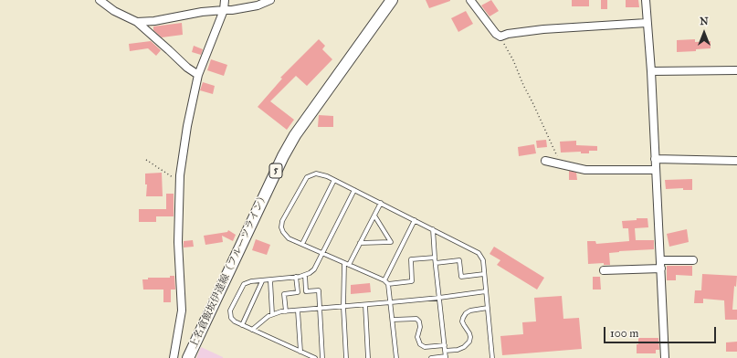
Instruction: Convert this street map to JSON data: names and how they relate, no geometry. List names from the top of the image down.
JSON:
{
  "streets": {
    "main road": ["5", "上名倉飯坂伊達線（フルーツライン）"]
  },
  "scale_bar": "100 m",
  "north": "top"
}
